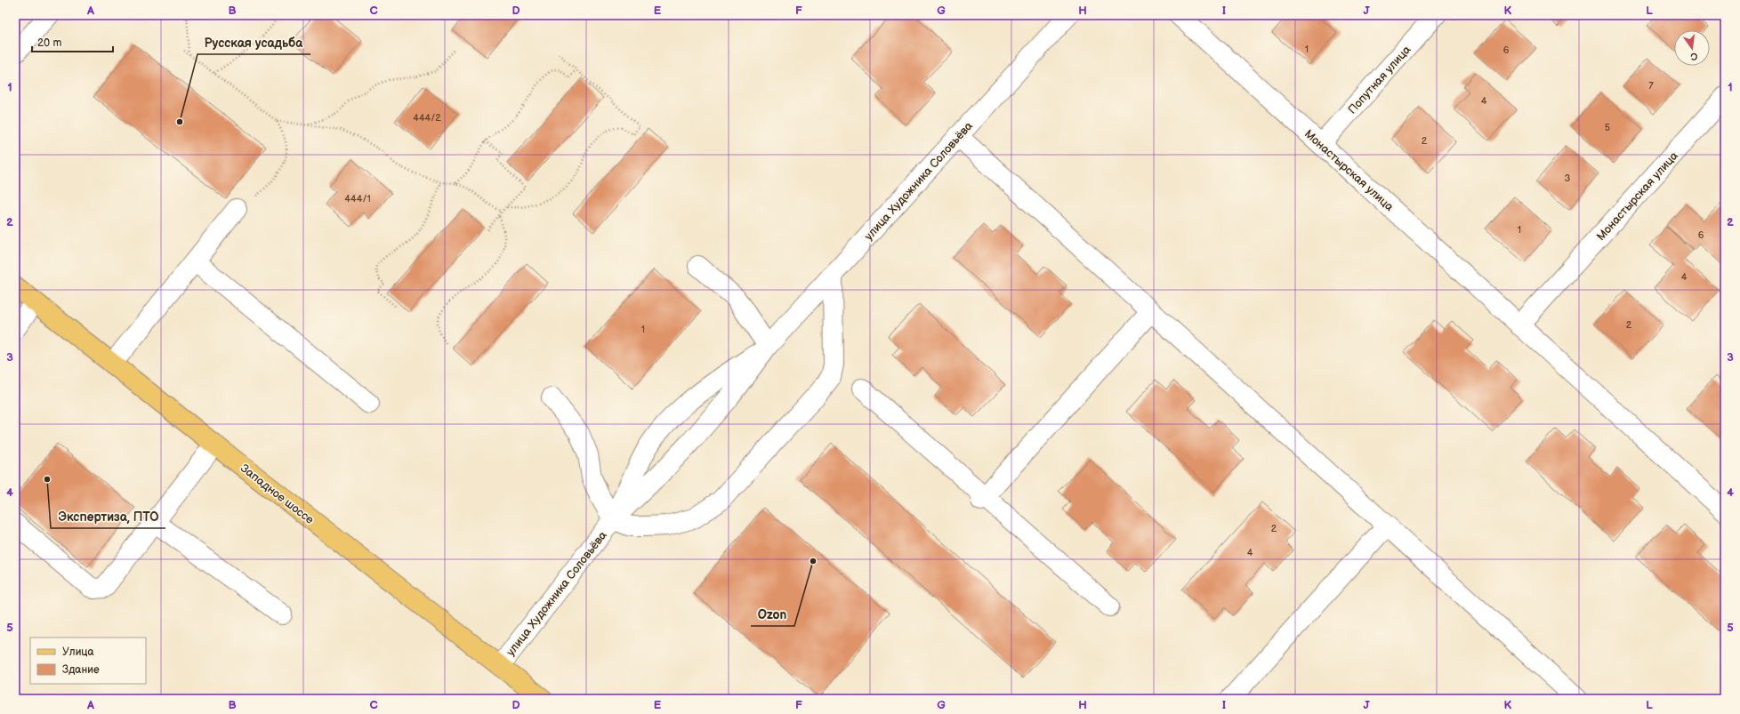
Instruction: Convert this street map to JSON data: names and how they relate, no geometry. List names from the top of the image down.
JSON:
{
  "streets": {
    "main road": ["Западное шоссе"],
    "street": ["Попутная улица", "Монастырская улица", "улица Художника Соловьёва"]
  },
  "crossings": [
    ["Попутная улица", "Монастырская улица"],
    ["улица Художника Соловьёва", "Западное шоссе"]
  ],
  "places": ["Русская усадьба", "Экспертиза, ПТО", "Ozon"],
  "house_numbers": [
    "1",
    "6",
    "7",
    "4",
    "444/2",
    "5",
    "2",
    "3",
    "444/1",
    "1",
    "6",
    "4",
    "2",
    "1",
    "2",
    "4"
  ],
  "legend": ["Улица", "Здание"],
  "scale_bar": "20 m",
  "north": "bottom",
  "grid": {
    "columns": [
      "A",
      "B",
      "C",
      "D",
      "E",
      "F",
      "G",
      "H",
      "I",
      "J",
      "K",
      "L"
    ],
    "rows": [
      "1",
      "2",
      "3",
      "4",
      "5"
    ]
  }
}
